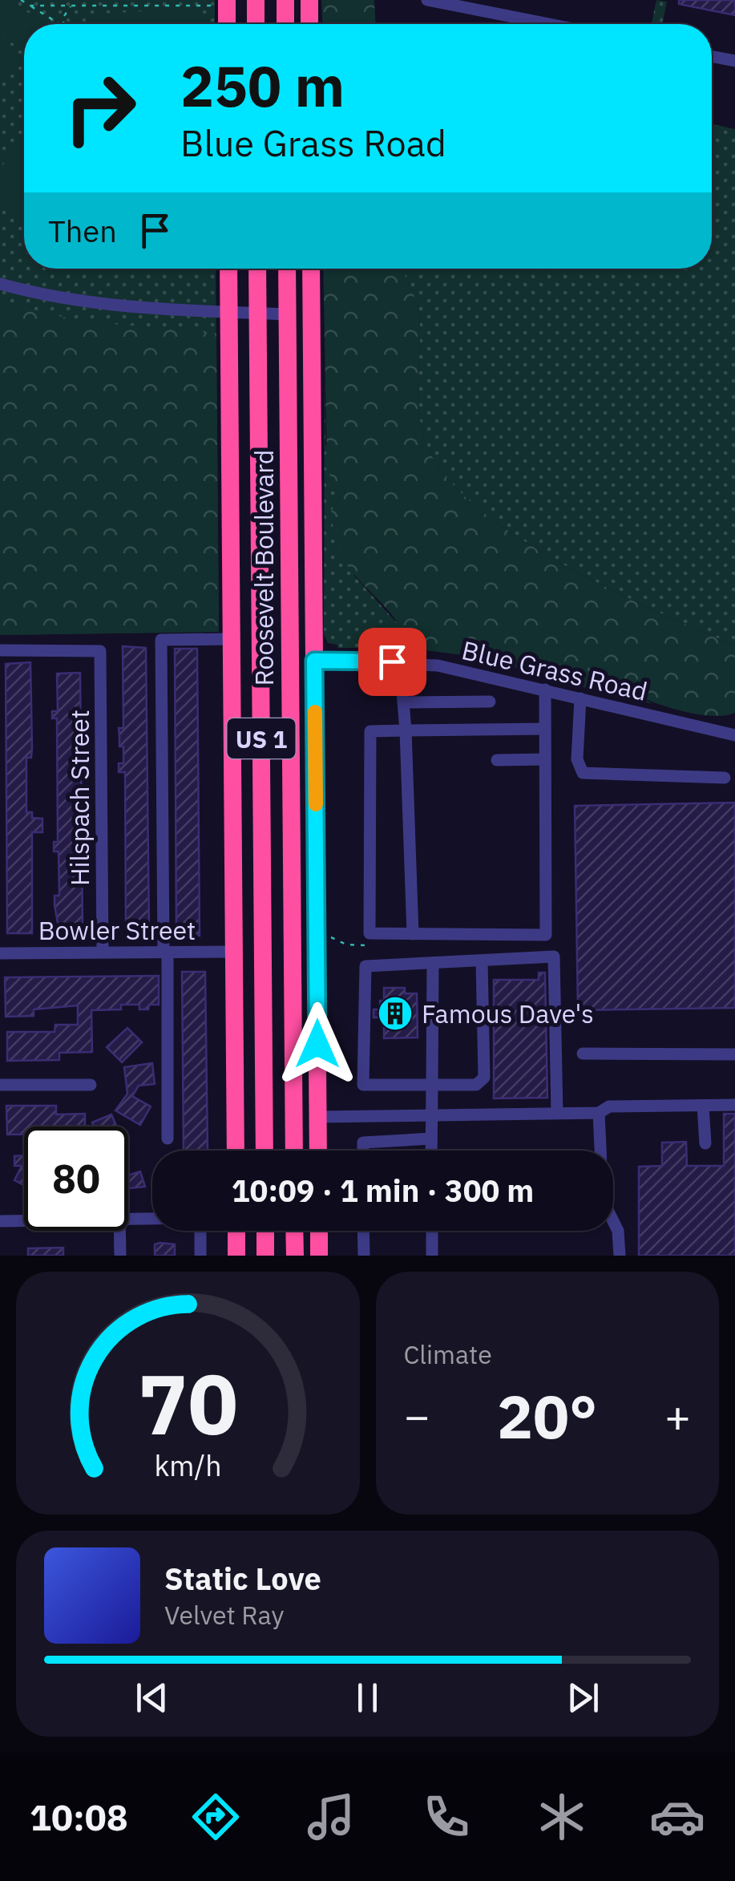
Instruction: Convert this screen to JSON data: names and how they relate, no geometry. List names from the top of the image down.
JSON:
{
  "streets": {
    "highway": ["Roosevelt Boulevard", "US 1"],
    "street": ["Blue Grass Road", "Hilspach Street", "Bowler Street"]
  },
  "crossings": [
    ["Roosevelt Boulevard", "Blue Grass Road"],
    ["Roosevelt Boulevard", "Bowler Street"],
    ["Hilspach Street", "Bowler Street"]
  ],
  "places": {
    "building": ["Famous Dave's"]
  },
  "page": {
    "turn": ["250 m", "Blue Grass Road"],
    "then": "Then",
    "limit": "80",
    "trip": "10:09 · 1 min · 300 m",
    "tile": "Climate",
    "heat": ["−", "20°", "+"],
    "song": ["Static Love", "Velvet Ray"],
    "tabs": "10:08",
    "gauge": ["70", "km/h"]
  }
}
